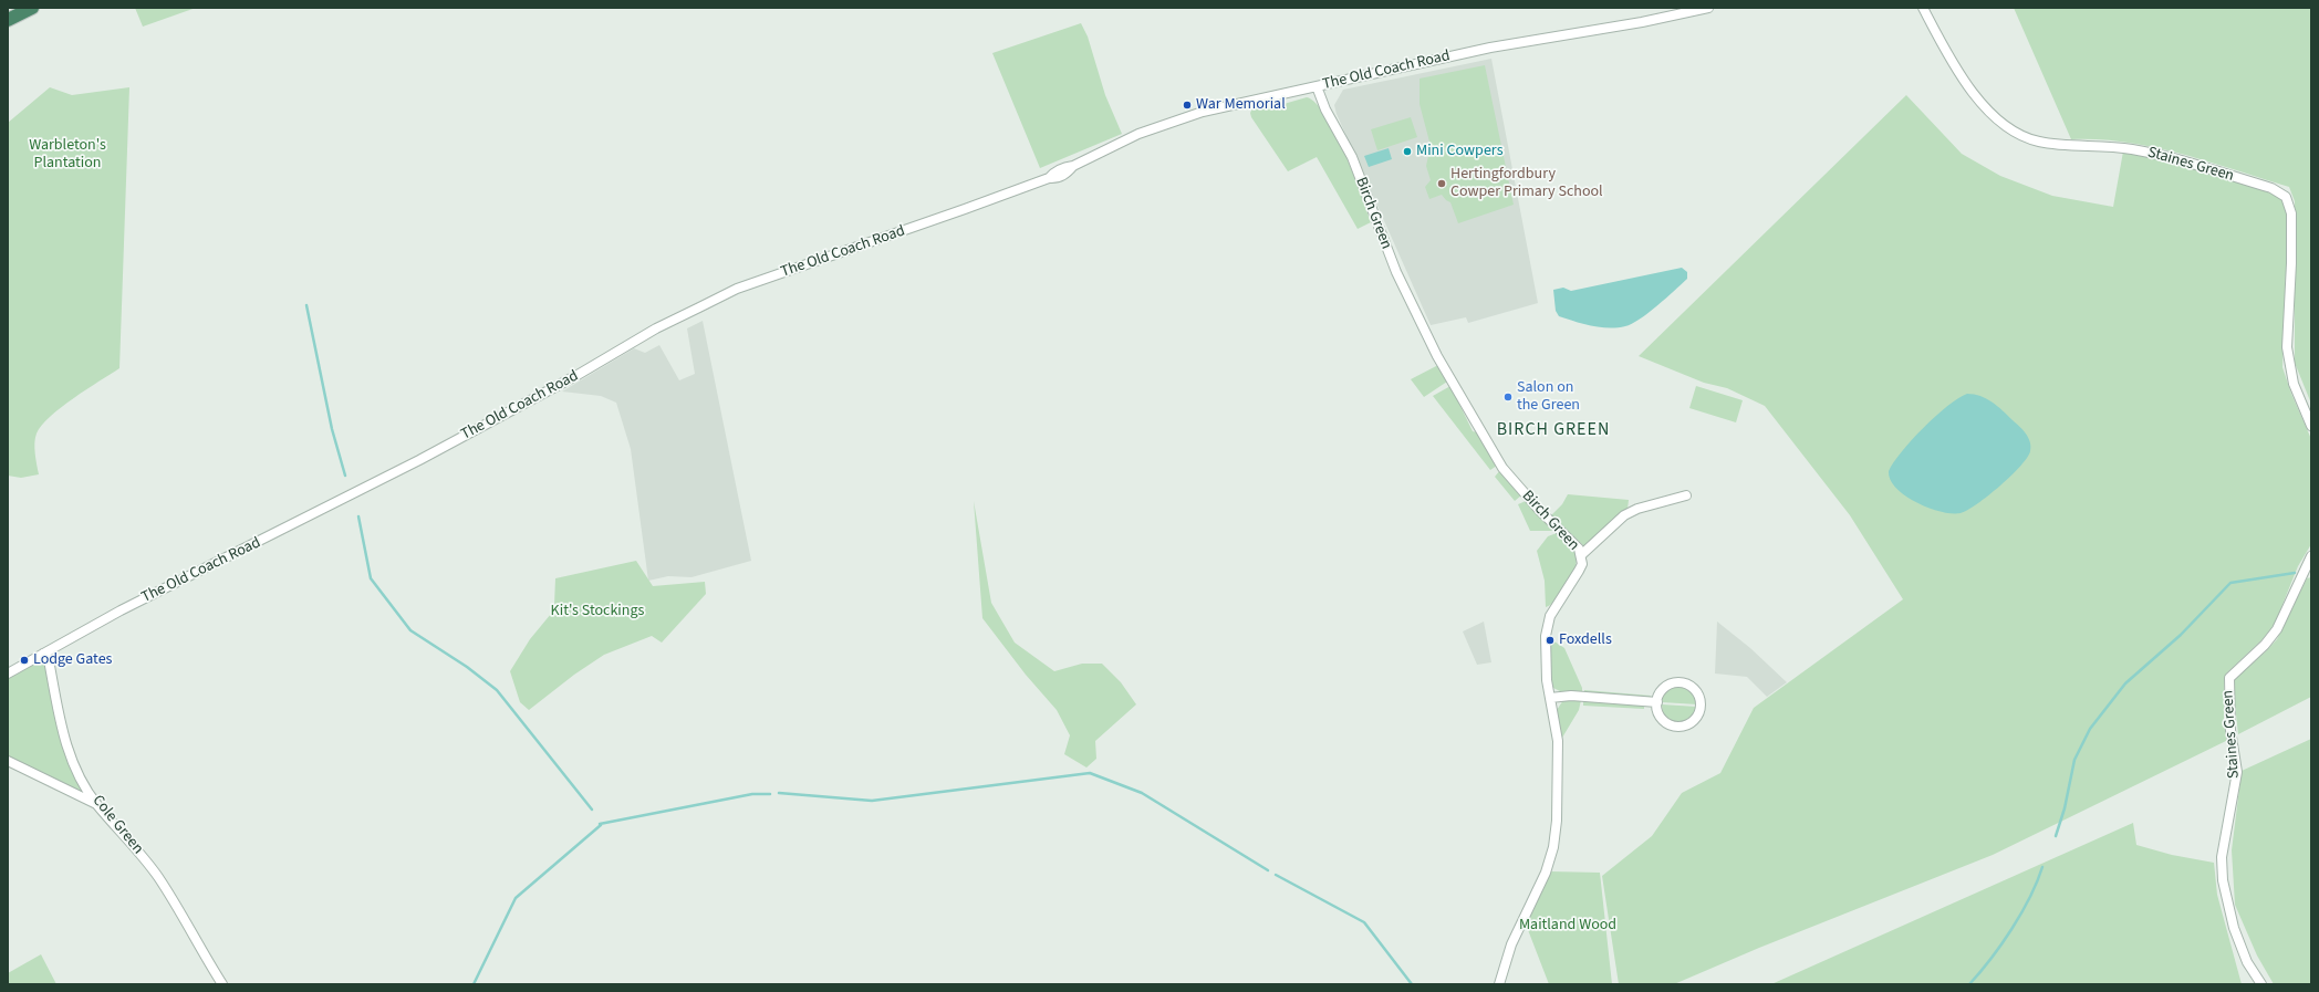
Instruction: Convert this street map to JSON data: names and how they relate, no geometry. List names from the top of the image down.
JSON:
{
  "streets": {
    "street": [
      "The Old Coach Road",
      "Staines Green",
      "Birch Green",
      "Cole Green"
    ]
  },
  "crossings": [
    ["The Old Coach Road", "Birch Green"],
    ["The Old Coach Road", "Cole Green"]
  ],
  "districts": ["BIRCH GREEN"],
  "parks": ["Warbleton's Plantation", "Kit's Stockings", "Maitland Wood"],
  "places": [
    "War Memorial",
    "Mini Cowpers",
    "Hertingfordbury Cowper Primary School",
    "Salon on the Green",
    "Foxdells",
    "Lodge Gates"
  ]
}
